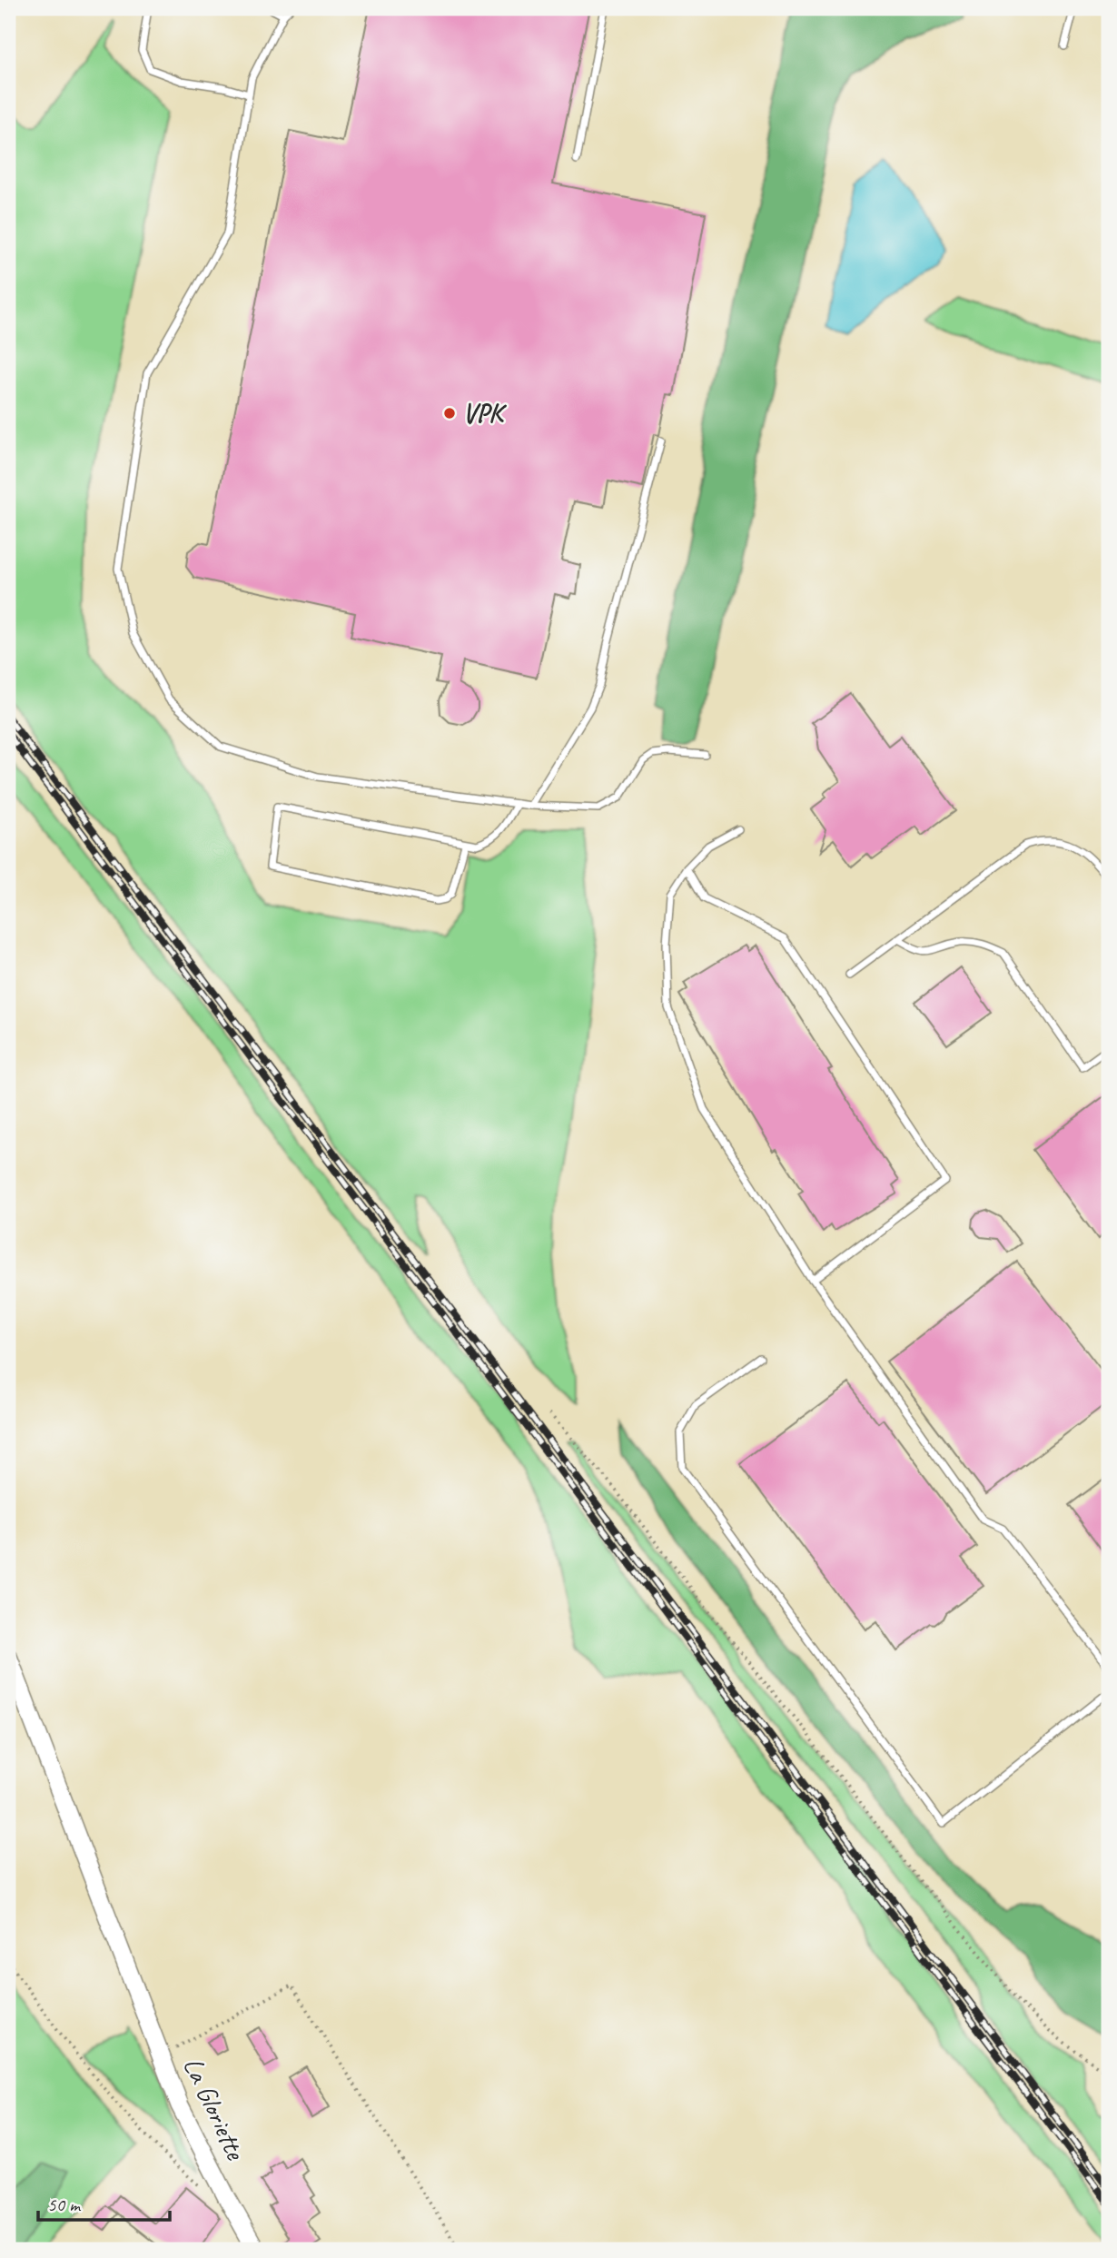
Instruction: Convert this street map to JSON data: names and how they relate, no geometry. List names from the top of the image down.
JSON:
{
  "streets": {
    "street": ["La Gloriette"]
  },
  "places": ["VPK"],
  "scale_bar": "50 m"
}
